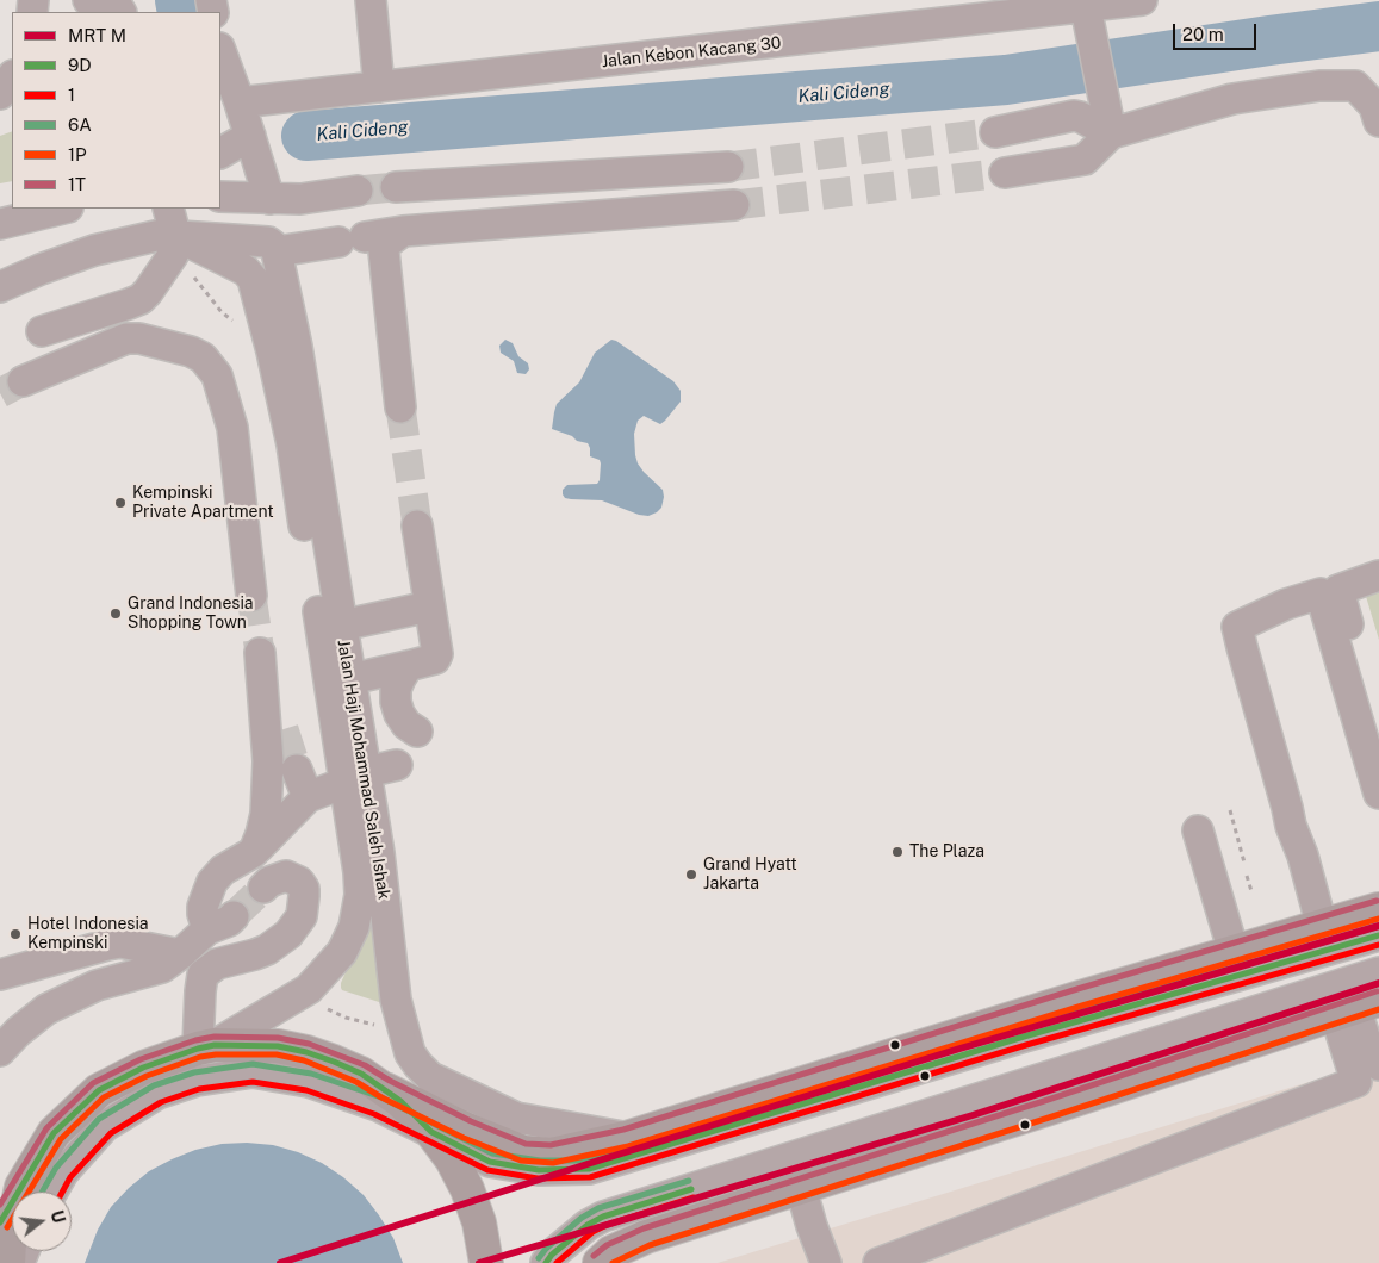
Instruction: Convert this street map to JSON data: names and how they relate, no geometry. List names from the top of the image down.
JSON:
{
  "streets": {
    "street": ["Jalan Kebon Kacang 30", "Jalan Haji Mohammad Saleh Ishak"]
  },
  "water": ["Kali Cideng"],
  "places": [
    "Kempinski Private Apartment",
    "Grand Indonesia Shopping Town",
    "The Plaza",
    "Grand Hyatt Jakarta",
    "Hotel Indonesia Kempinski"
  ],
  "lines": [
    "transit line 1T",
    "transit line 1P",
    "metro line M",
    "transit line 6A",
    "transit line 9D",
    "transit line 1"
  ],
  "legend": [
    "MRT M",
    "9D",
    "1",
    "6A",
    "1P",
    "1T"
  ],
  "scale_bar": "20 m",
  "north": "right"
}
